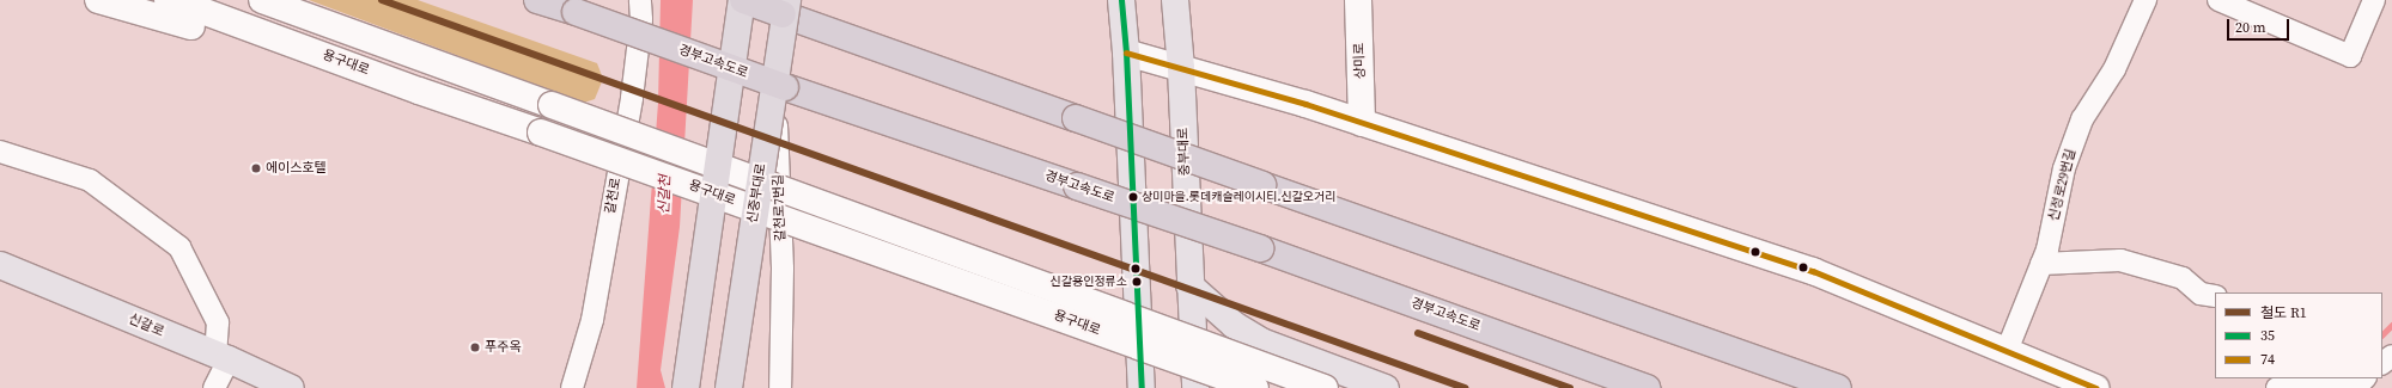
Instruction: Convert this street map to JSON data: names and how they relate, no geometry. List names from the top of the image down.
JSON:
{
  "streets": {
    "highway": ["경부고속도로", "신중부대로"],
    "main road": [
      "상미로",
      "용구대로",
      "중부대로",
      "신갈로"
    ],
    "street": ["신정로29번길", "갈천로", "갈천로7번길"]
  },
  "crossings": [
    ["신중부대로", "갈천로7번길"]
  ],
  "water": ["신갈천"],
  "places": [
    "에이스호텔",
    "상미마을.롯데캐슬레이시티.신갈오거리",
    "신갈용인정류소",
    "푸주옥"
  ],
  "lines": ["rail line R1", "transit line 35", "transit line 74"],
  "legend": ["철도 R1", "35", "74"],
  "scale_bar": "20 m"
}
